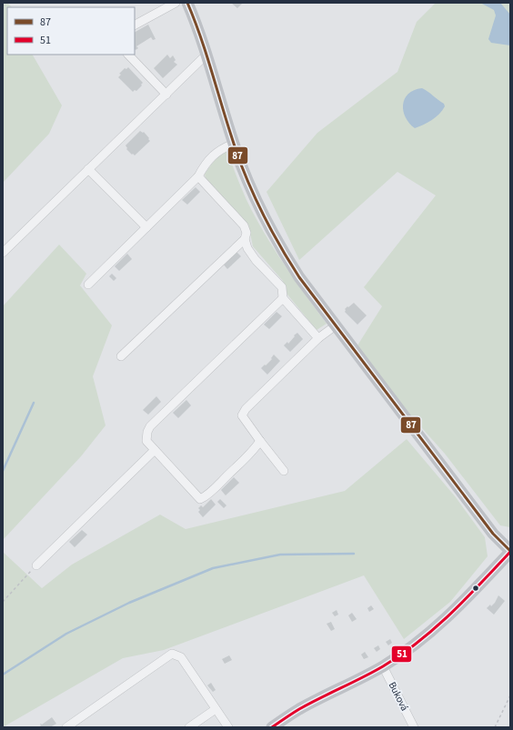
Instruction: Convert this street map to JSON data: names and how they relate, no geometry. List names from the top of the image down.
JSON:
{
  "streets": {
    "street": ["Buková"]
  },
  "lines": ["transit line 87", "transit line 51"],
  "legend": ["87", "51"]
}
